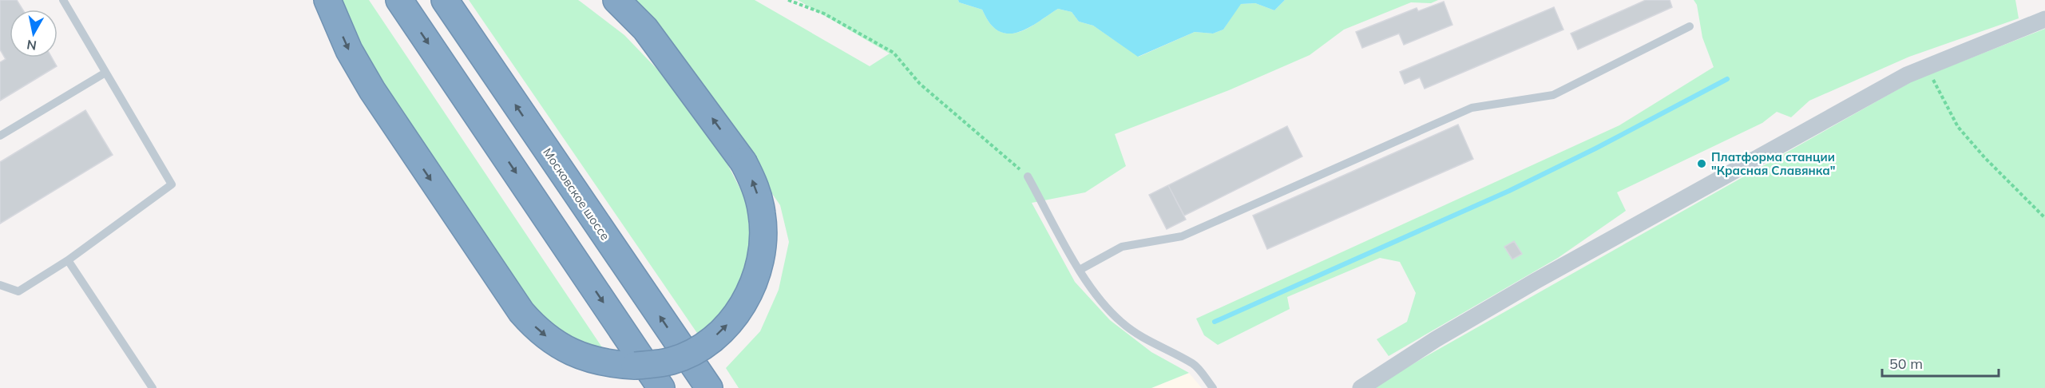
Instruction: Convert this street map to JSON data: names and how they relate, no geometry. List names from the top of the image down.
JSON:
{
  "streets": {
    "highway": ["Московское шоссе"]
  },
  "places": ["Платформа станции \"Красная Славянка\""],
  "scale_bar": "50 m",
  "north": "bottom"
}
